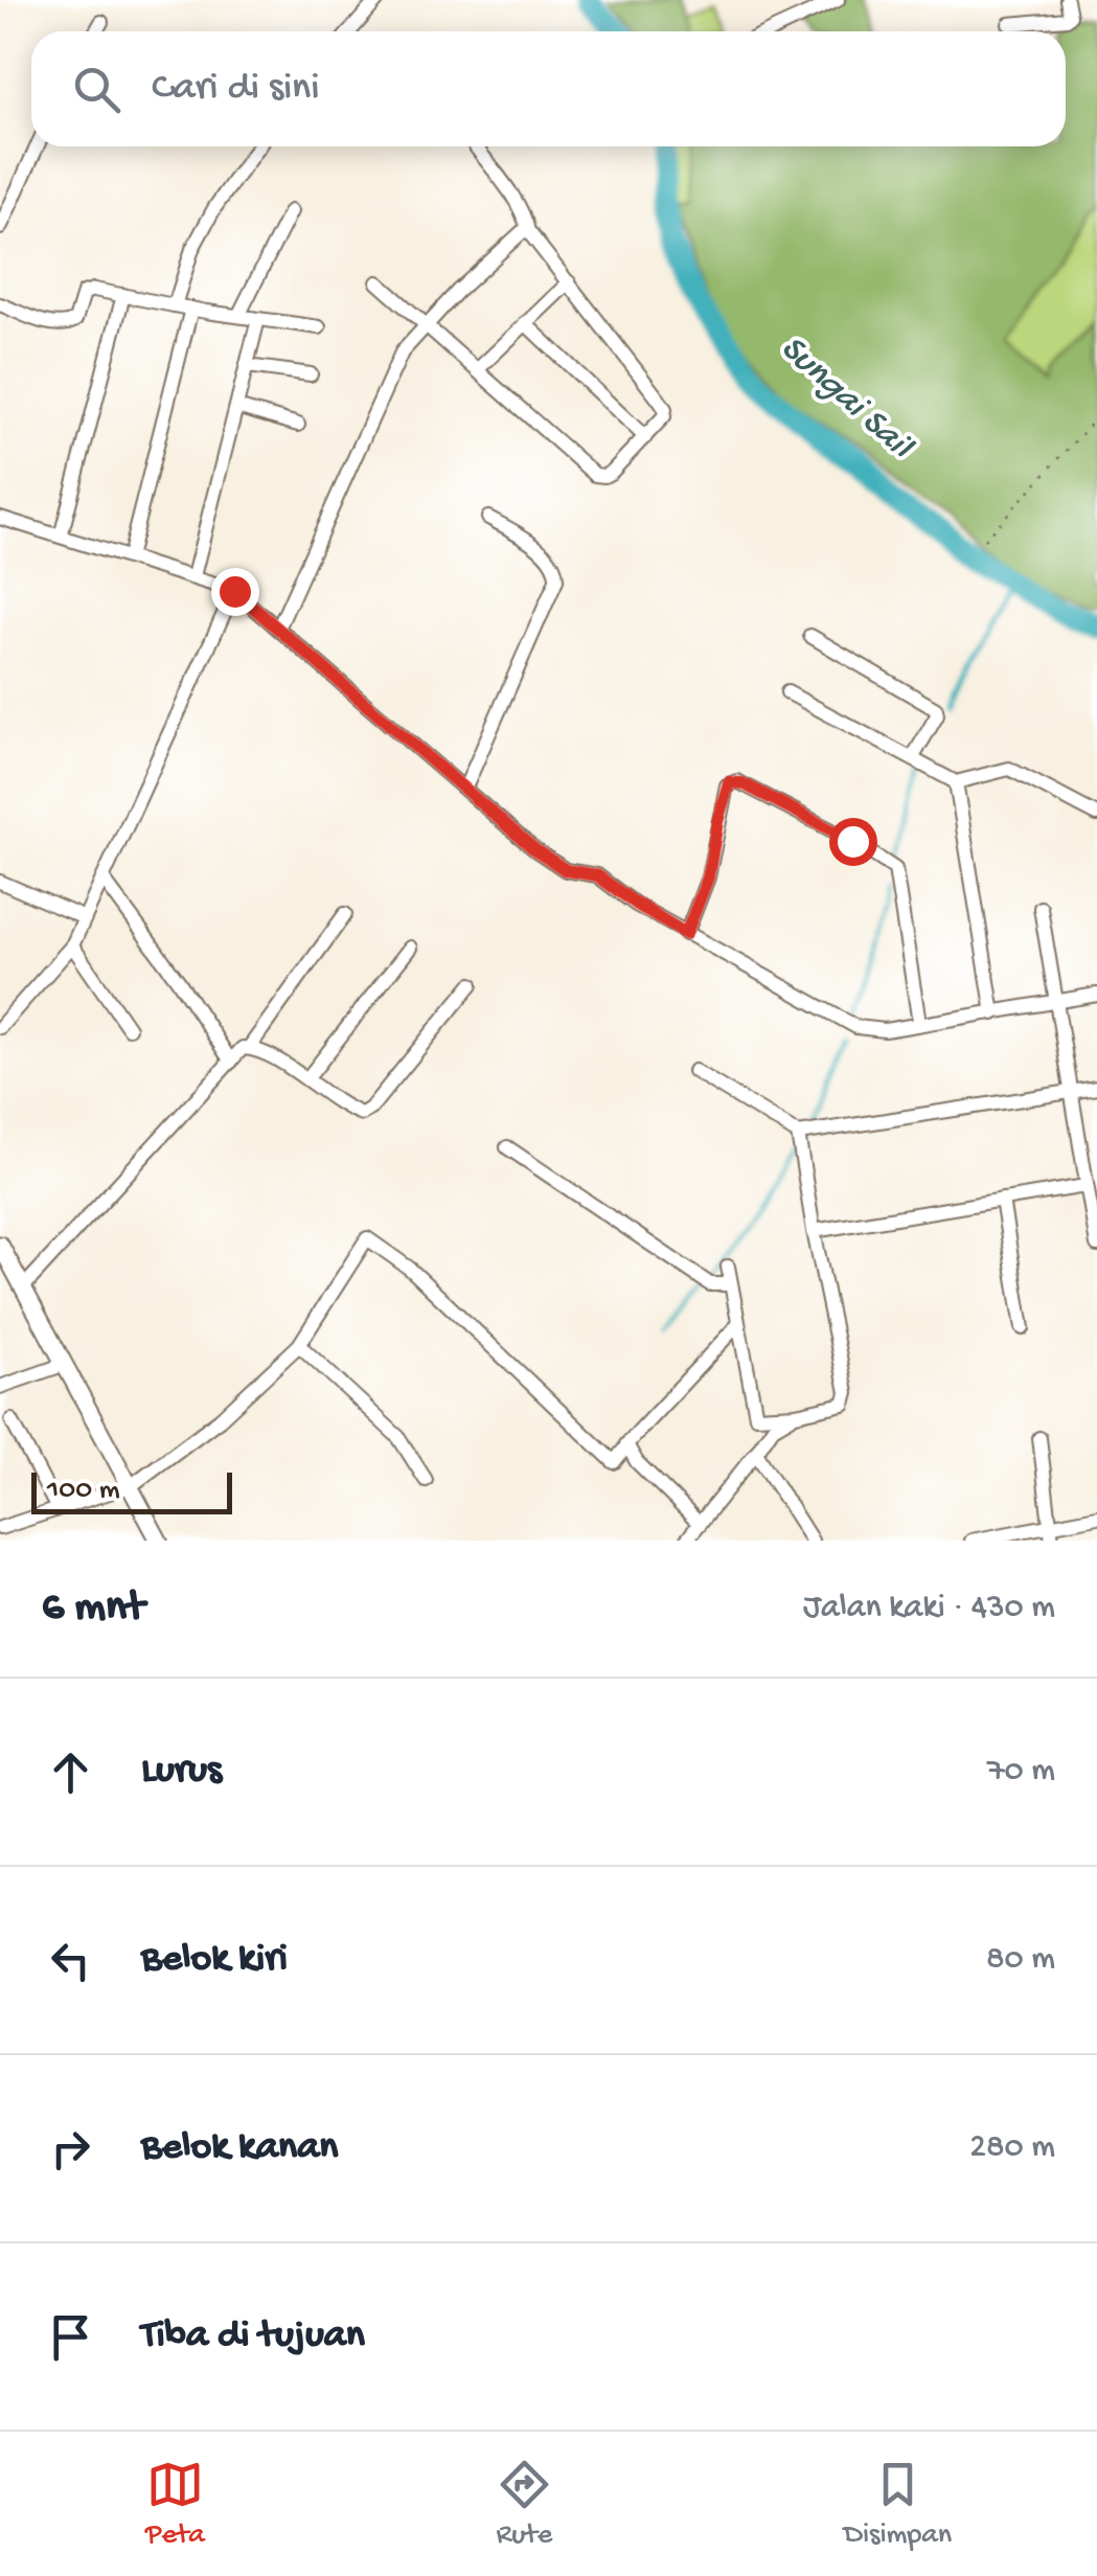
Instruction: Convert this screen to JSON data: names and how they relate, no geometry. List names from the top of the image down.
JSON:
{
  "water": ["Sungai Sail"],
  "scale_bar": "100 m",
  "page": {
    "search": "Cari di sini",
    "scale": "100 m",
    "heading": ["6 mnt", "Jalan kaki · 430 m"],
    "list": [
      ["Lurus", "70 m"],
      ["Belok kiri", "80 m"],
      ["Belok kanan", "280 m"],
      "Tiba di tujuan"
    ],
    "nav": ["Peta", "Rute", "Disimpan"]
  }
}
